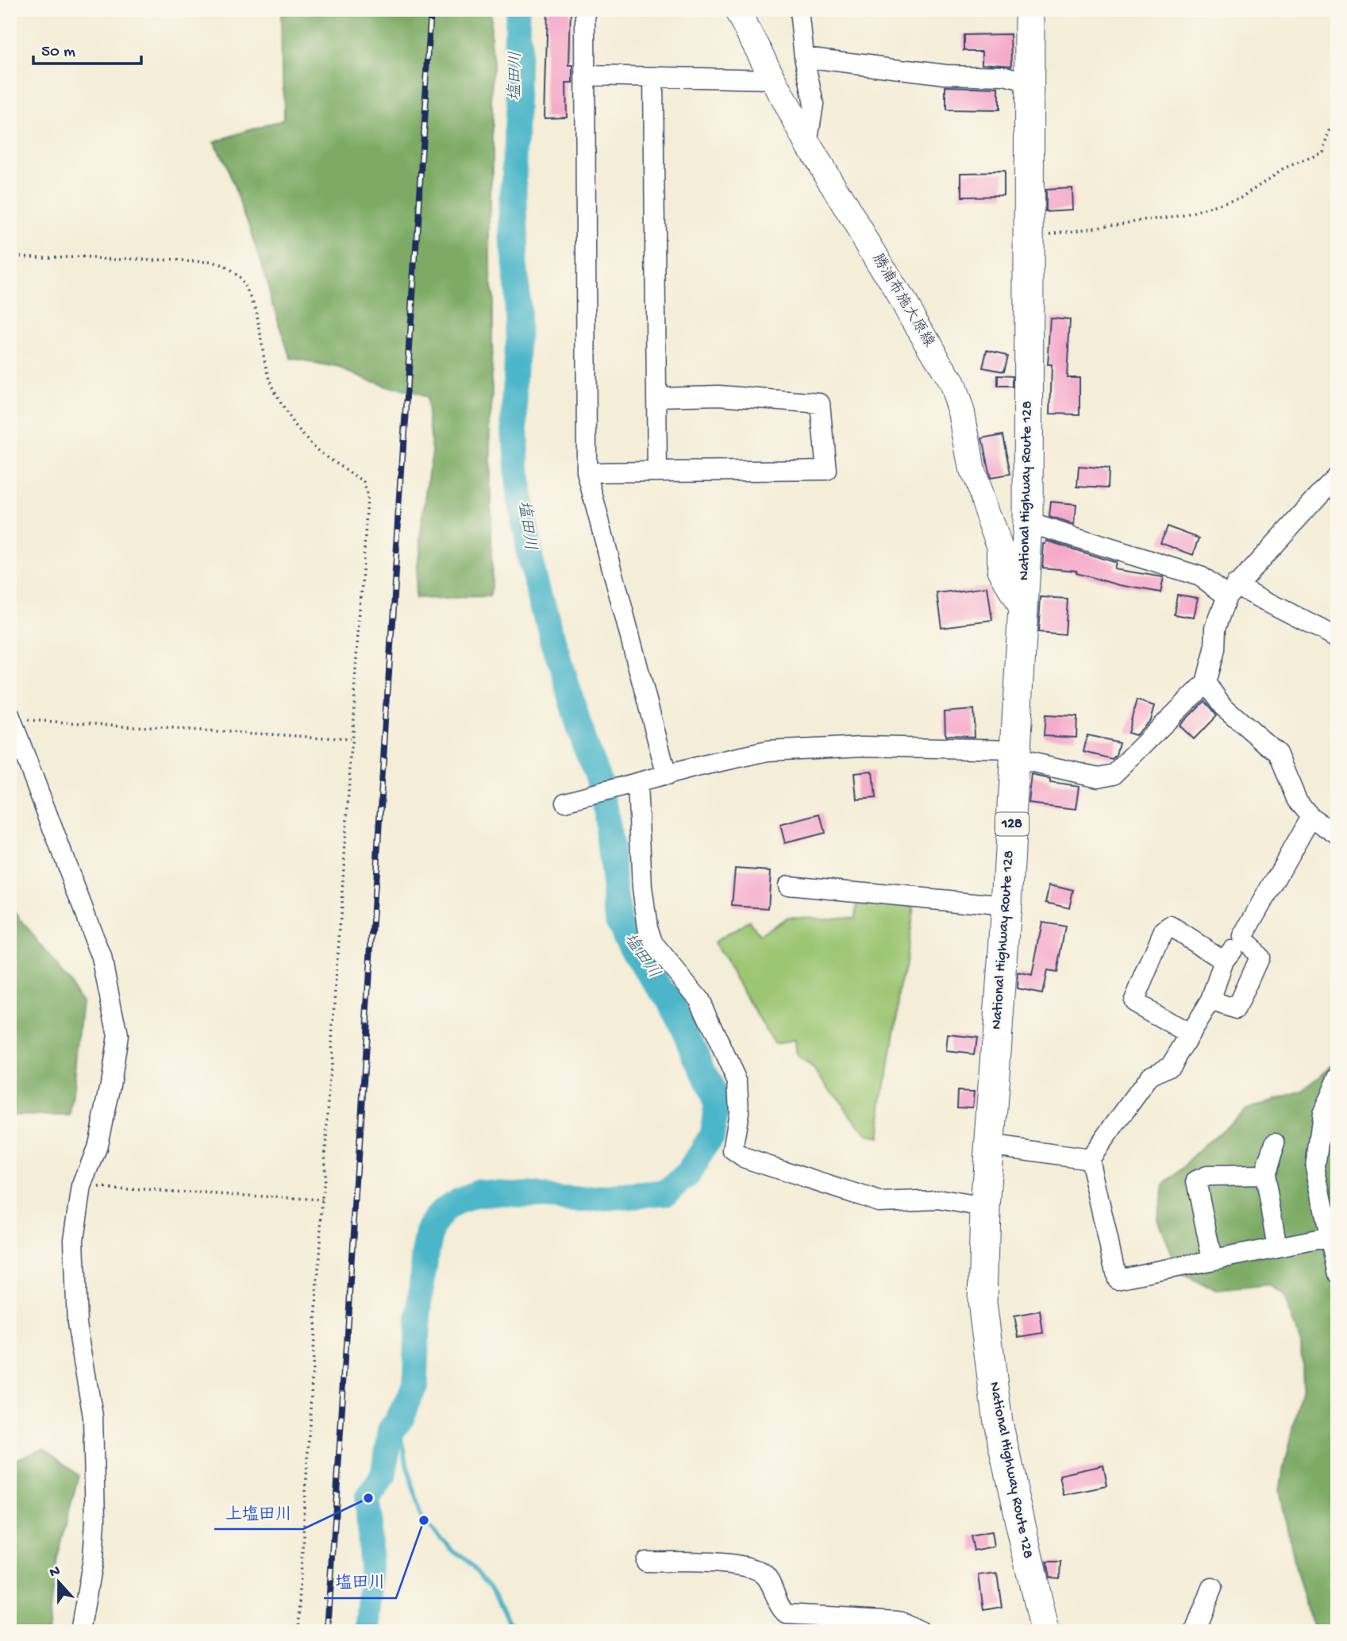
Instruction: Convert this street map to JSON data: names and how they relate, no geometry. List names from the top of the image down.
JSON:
{
  "streets": {
    "highway": ["National Highway Route 128", "128"],
    "main road": ["勝浦布施大原線"]
  },
  "crossings": [
    ["勝浦布施大原線", "National Highway Route 128"]
  ],
  "water": ["塩田川"],
  "places": ["上塩田川", "塩田川"],
  "scale_bar": "50 m",
  "north": "top"
}
